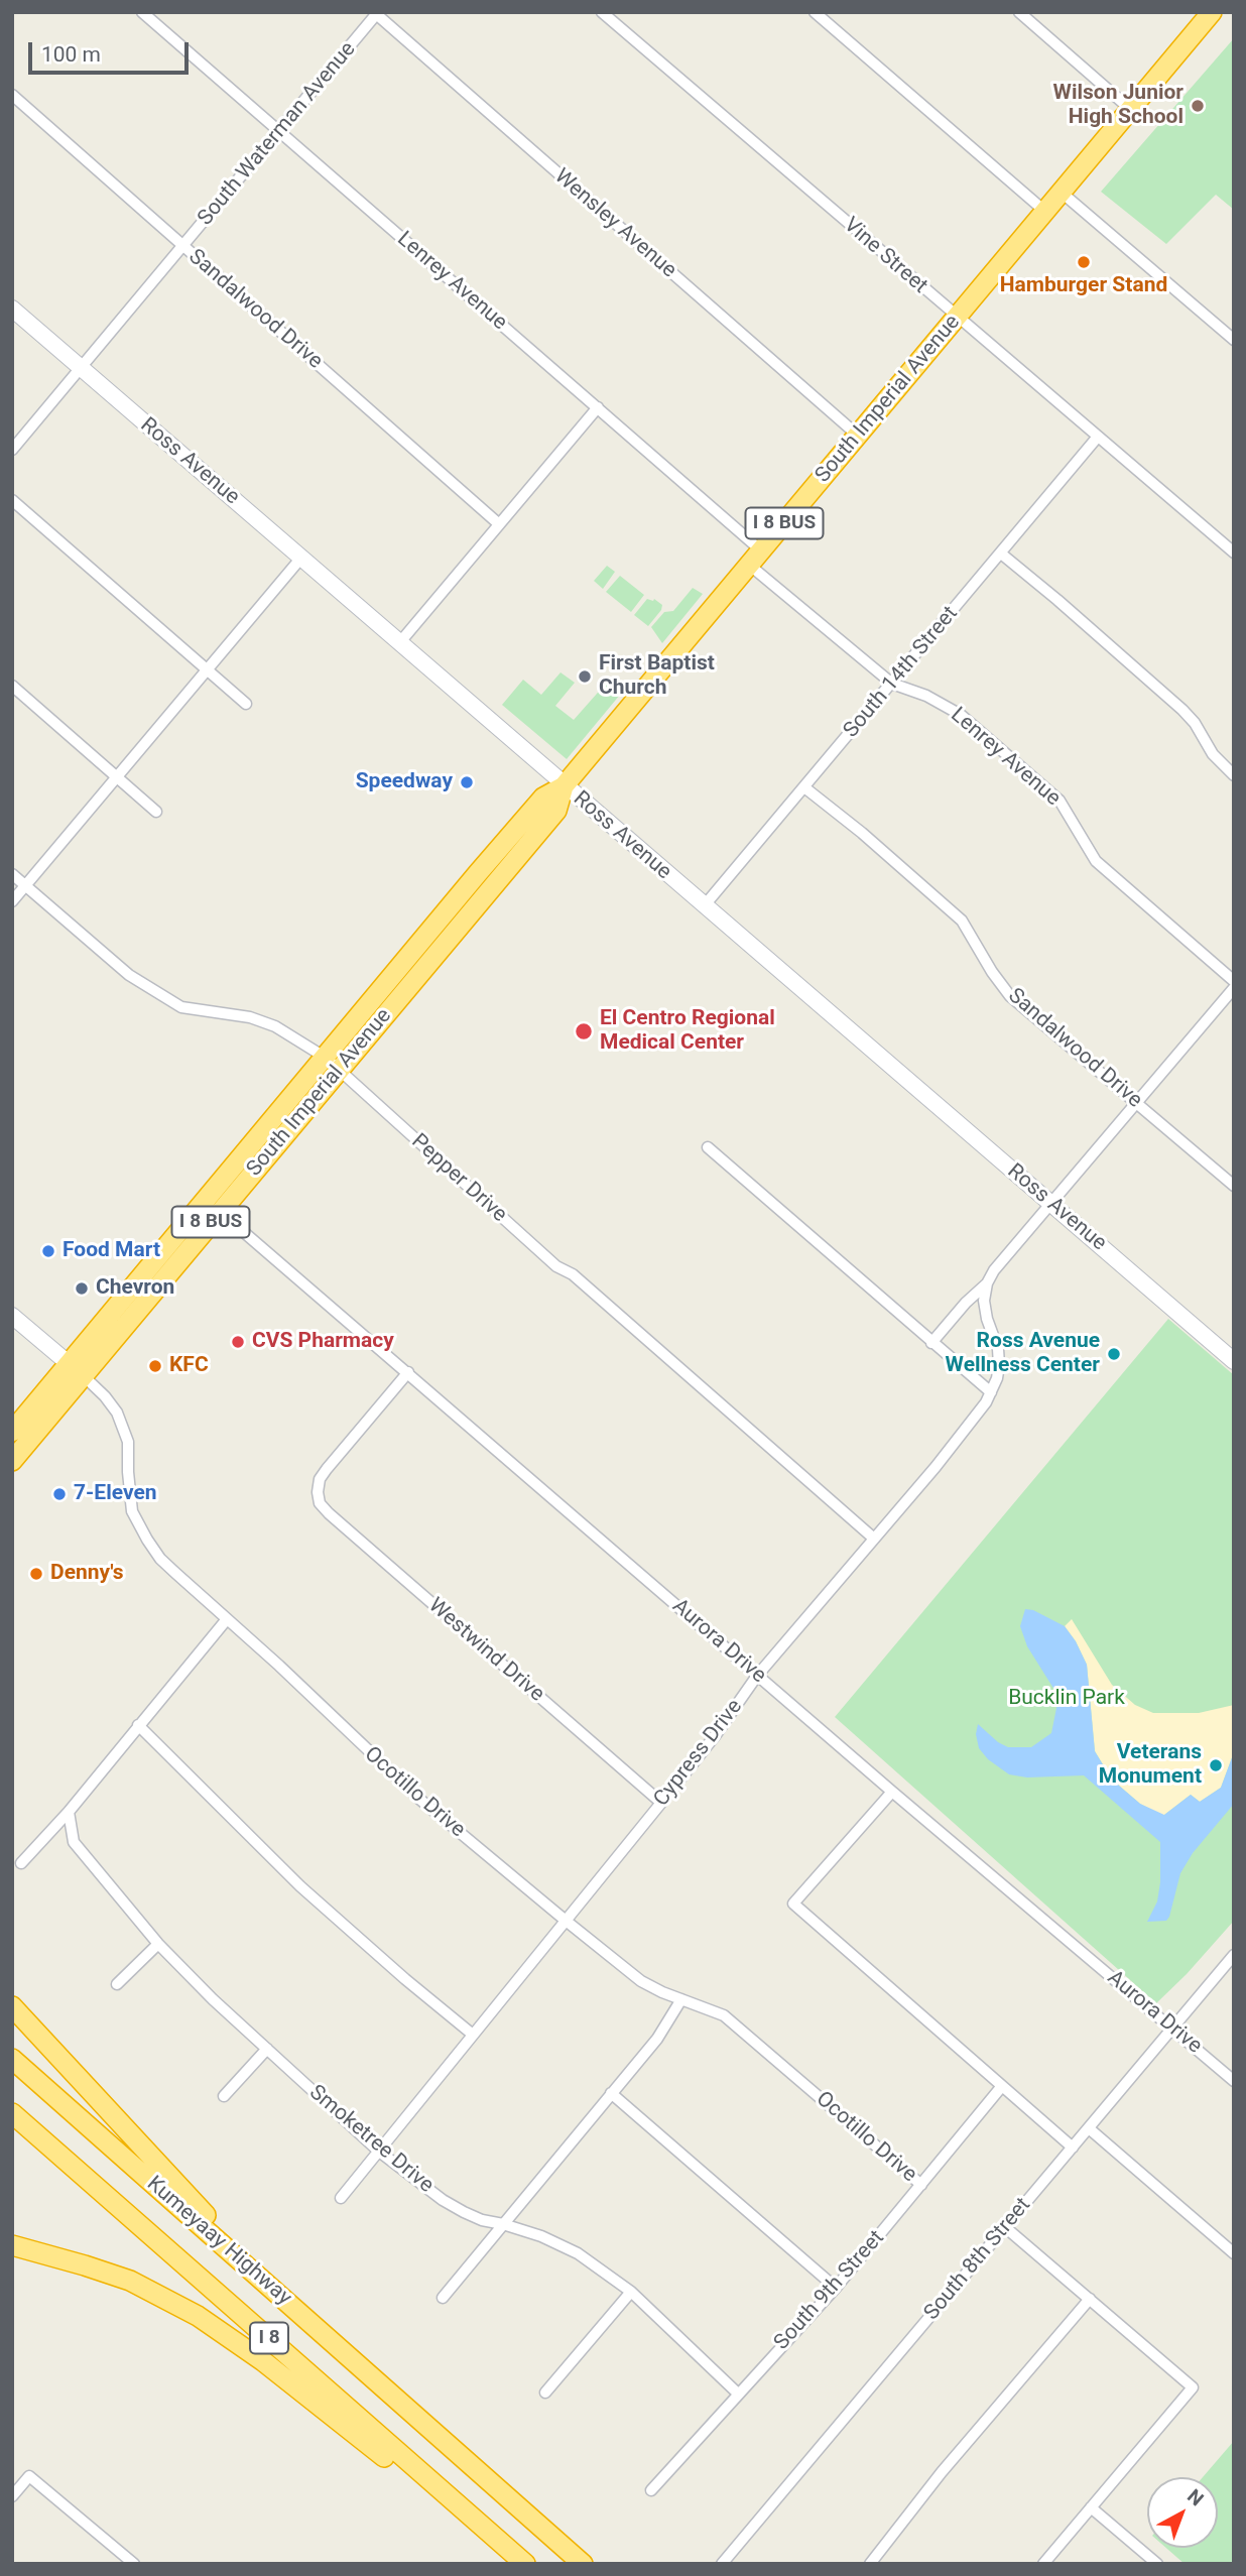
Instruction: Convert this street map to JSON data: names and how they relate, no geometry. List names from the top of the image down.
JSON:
{
  "streets": {
    "highway": [
      "South Imperial Avenue",
      "I 8 BUS",
      "Kumeyaay Highway",
      "I 8"
    ],
    "street": [
      "South Waterman Avenue",
      "Wensley Avenue",
      "Vine Street",
      "Lenrey Avenue",
      "Sandalwood Drive",
      "Ross Avenue",
      "South 14th Street",
      "Pepper Drive",
      "Aurora Drive",
      "Westwind Drive",
      "Cypress Drive",
      "Ocotillo Drive",
      "Smoketree Drive",
      "South 8th Street",
      "South 9th Street"
    ]
  },
  "crossings": [
    ["South Waterman Avenue", "Wensley Avenue"],
    ["South Waterman Avenue", "Lenrey Avenue"],
    ["South Waterman Avenue", "Sandalwood Drive"],
    ["South Waterman Avenue", "Ross Avenue"],
    ["Wensley Avenue", "South Imperial Avenue"],
    ["Vine Street", "South Imperial Avenue"],
    ["Vine Street", "South 14th Street"],
    ["Lenrey Avenue", "South Imperial Avenue"],
    ["Lenrey Avenue", "South 14th Street"],
    ["Sandalwood Drive", "South 14th Street"],
    ["South Imperial Avenue", "Ross Avenue"],
    ["South Imperial Avenue", "Pepper Drive"],
    ["South Imperial Avenue", "Aurora Drive"],
    ["South Imperial Avenue", "Ocotillo Drive"],
    ["Ross Avenue", "South 14th Street"],
    ["Pepper Drive", "Cypress Drive"],
    ["Aurora Drive", "Westwind Drive"],
    ["Aurora Drive", "Cypress Drive"],
    ["Aurora Drive", "South 8th Street"],
    ["Westwind Drive", "Cypress Drive"],
    ["Cypress Drive", "Ocotillo Drive"],
    ["Cypress Drive", "Smoketree Drive"],
    ["Ocotillo Drive", "South 9th Street"],
    ["Smoketree Drive", "South 9th Street"]
  ],
  "parks": ["Bucklin Park"],
  "places": [
    "Wilson Junior High School",
    "Hamburger Stand",
    "First Baptist Church",
    "Speedway",
    "El Centro Regional Medical Center",
    "Food Mart",
    "Chevron",
    "CVS Pharmacy",
    "Ross Avenue Wellness Center",
    "KFC",
    "7-Eleven",
    "Denny's",
    "Veterans Monument"
  ],
  "scale_bar": "100 m",
  "north": "top right"
}
